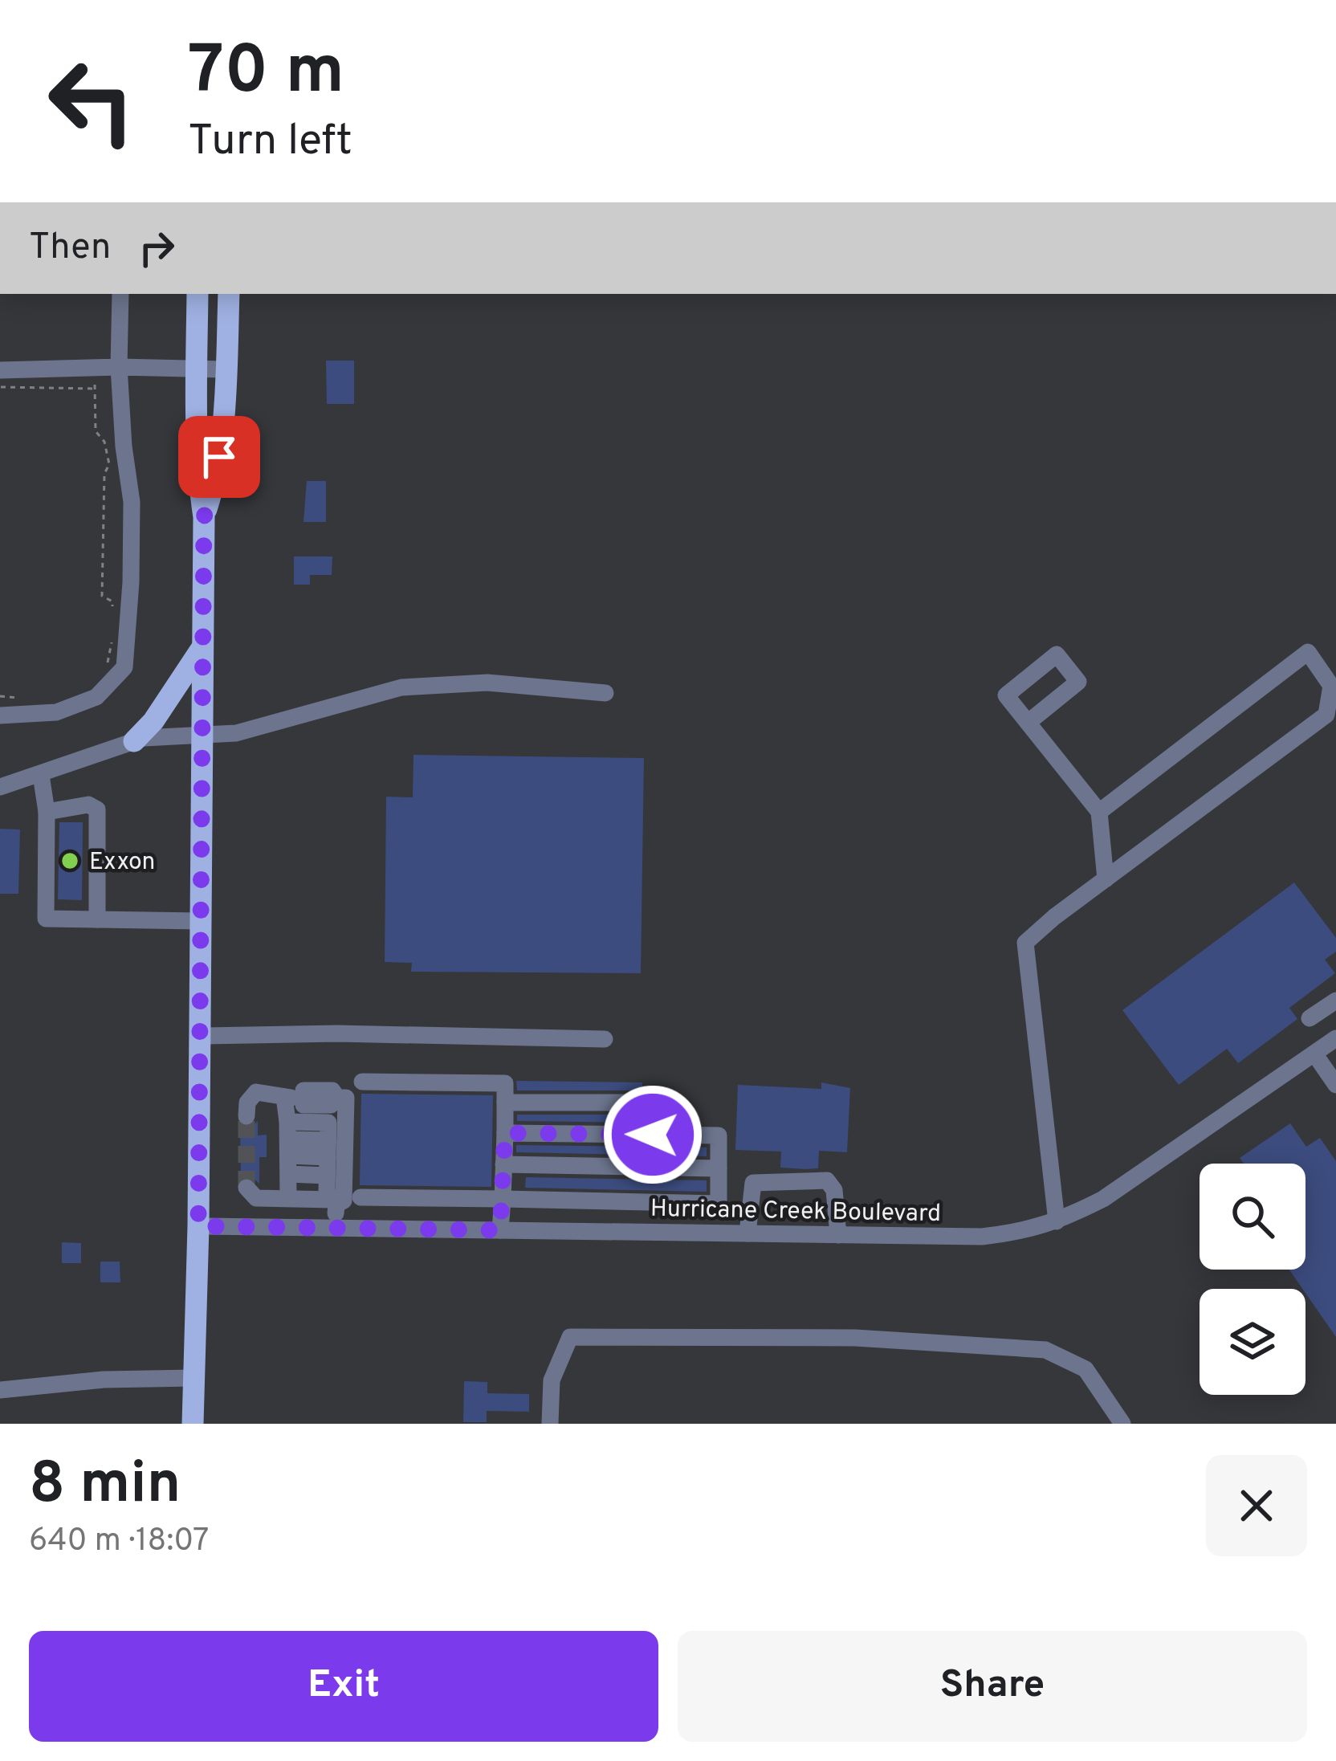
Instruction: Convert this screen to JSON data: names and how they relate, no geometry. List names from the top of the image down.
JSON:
{
  "streets": {
    "street": ["Hurricane Creek Boulevard"]
  },
  "places": ["Exxon"],
  "page": {
    "turn": ["70 m", "Turn left"],
    "then": "Then",
    "heading": ["8 min", "640 m · 18:07"],
    "buttons": ["Exit", "Share"]
  }
}
